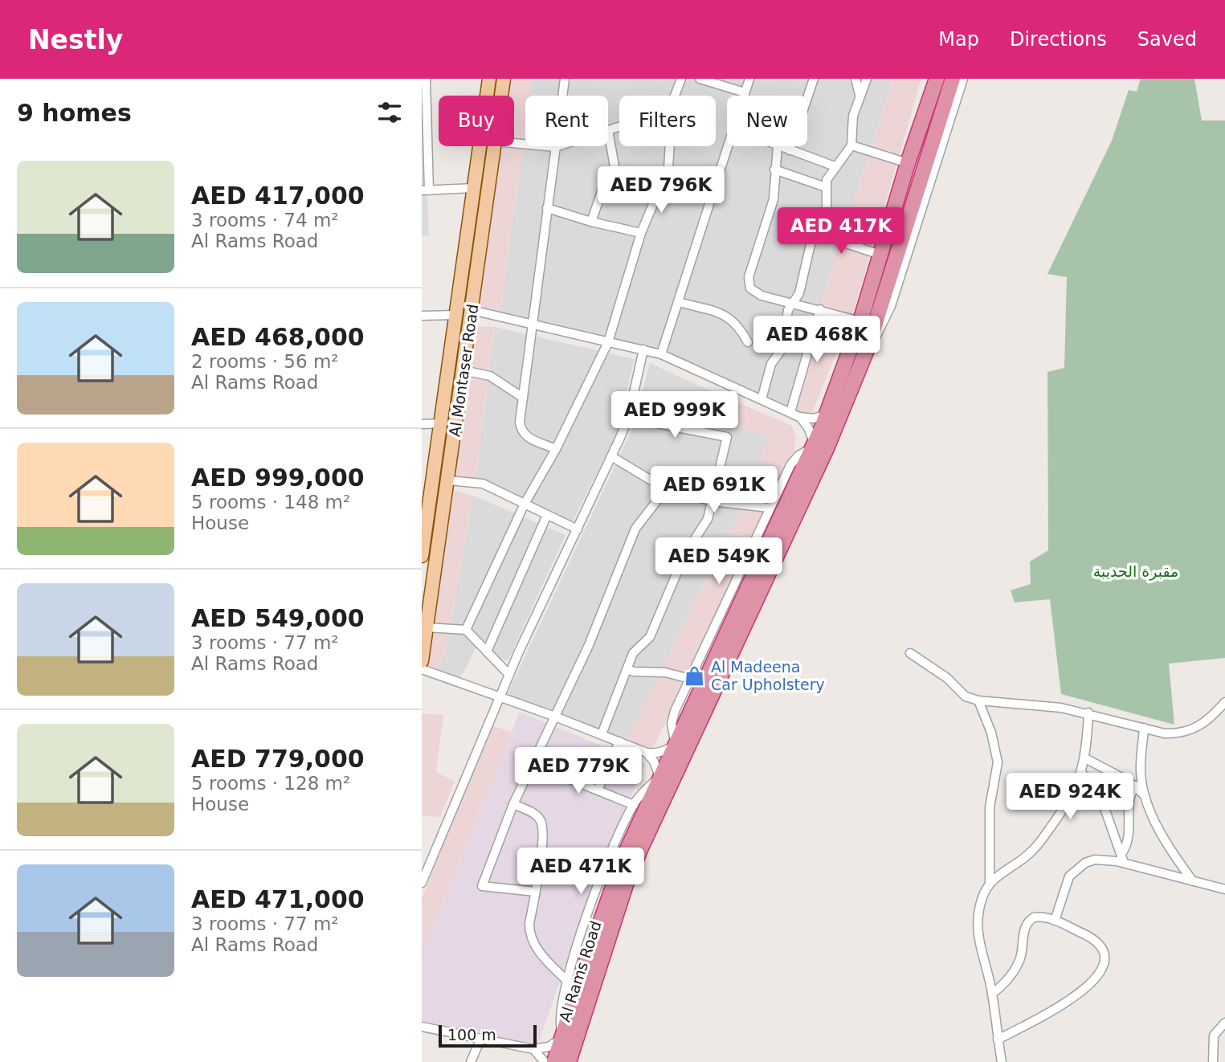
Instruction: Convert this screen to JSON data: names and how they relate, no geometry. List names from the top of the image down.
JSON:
{
  "streets": {
    "highway": ["Al Rams Road"],
    "main road": ["Al Montaser Road"]
  },
  "parks": ["مقبرة الحديبة"],
  "places": {
    "shop": ["Al Madeena Car Upholstery"]
  },
  "scale_bar": "100 m",
  "page": {
    "header": "Nestly",
    "nav": ["Map", "Directions", "Saved"],
    "heading": "9 homes",
    "chip": [
      "Buy",
      "Rent",
      "Filters",
      "New"
    ],
    "list": [
      {
        "name": "AED 417,000",
        "note": "3 rooms · 74 m² · Al Rams Road"
      },
      {
        "name": "AED 468,000",
        "note": "2 rooms · 56 m² · Al Rams Road"
      },
      {
        "name": "AED 999,000",
        "note": "5 rooms · 148 m² · House"
      },
      {
        "name": "AED 549,000",
        "note": "3 rooms · 77 m² · Al Rams Road"
      },
      {
        "name": "AED 779,000",
        "note": "5 rooms · 128 m² · House"
      },
      {
        "name": "AED 471,000",
        "note": "3 rooms · 77 m² · Al Rams Road"
      }
    ],
    "price": [
      "AED 796K",
      "AED 417K",
      "AED 468K",
      "AED 999K",
      "AED 691K",
      "AED 549K",
      "AED 779K",
      "AED 924K",
      "AED 471K"
    ],
    "scale": "100 m"
  }
}
